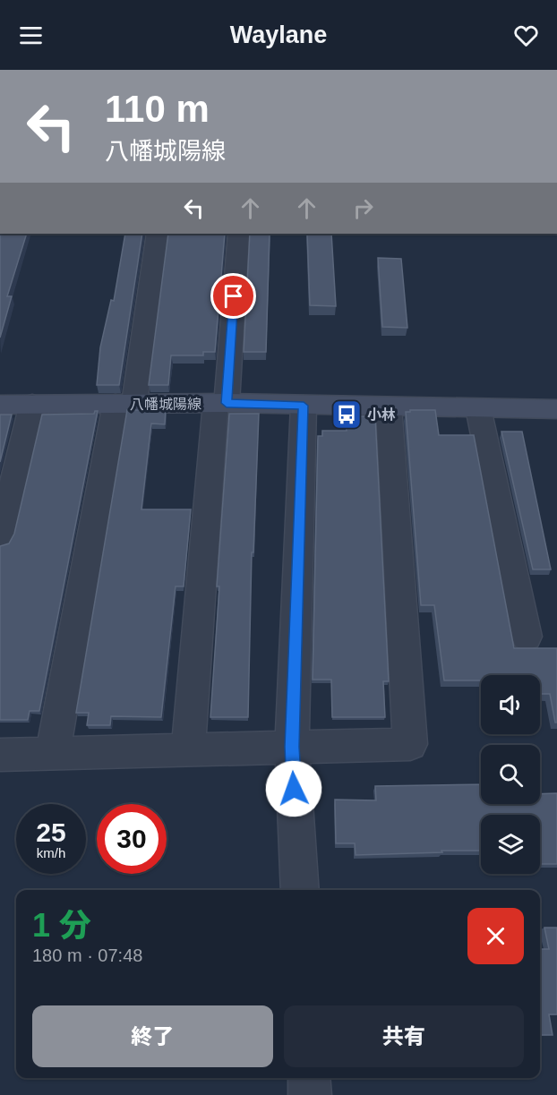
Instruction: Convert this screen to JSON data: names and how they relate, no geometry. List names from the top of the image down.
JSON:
{
  "streets": {
    "main road": ["八幡城陽線"]
  },
  "places": {
    "bus stop": ["小林"]
  },
  "page": {
    "header": "Waylane",
    "turn": ["110 m", "八幡城陽線"],
    "speed": "25 km/h",
    "limit": "30",
    "heading": ["1 分", "180 m · 07:48"],
    "buttons": ["終了", "共有"]
  }
}
